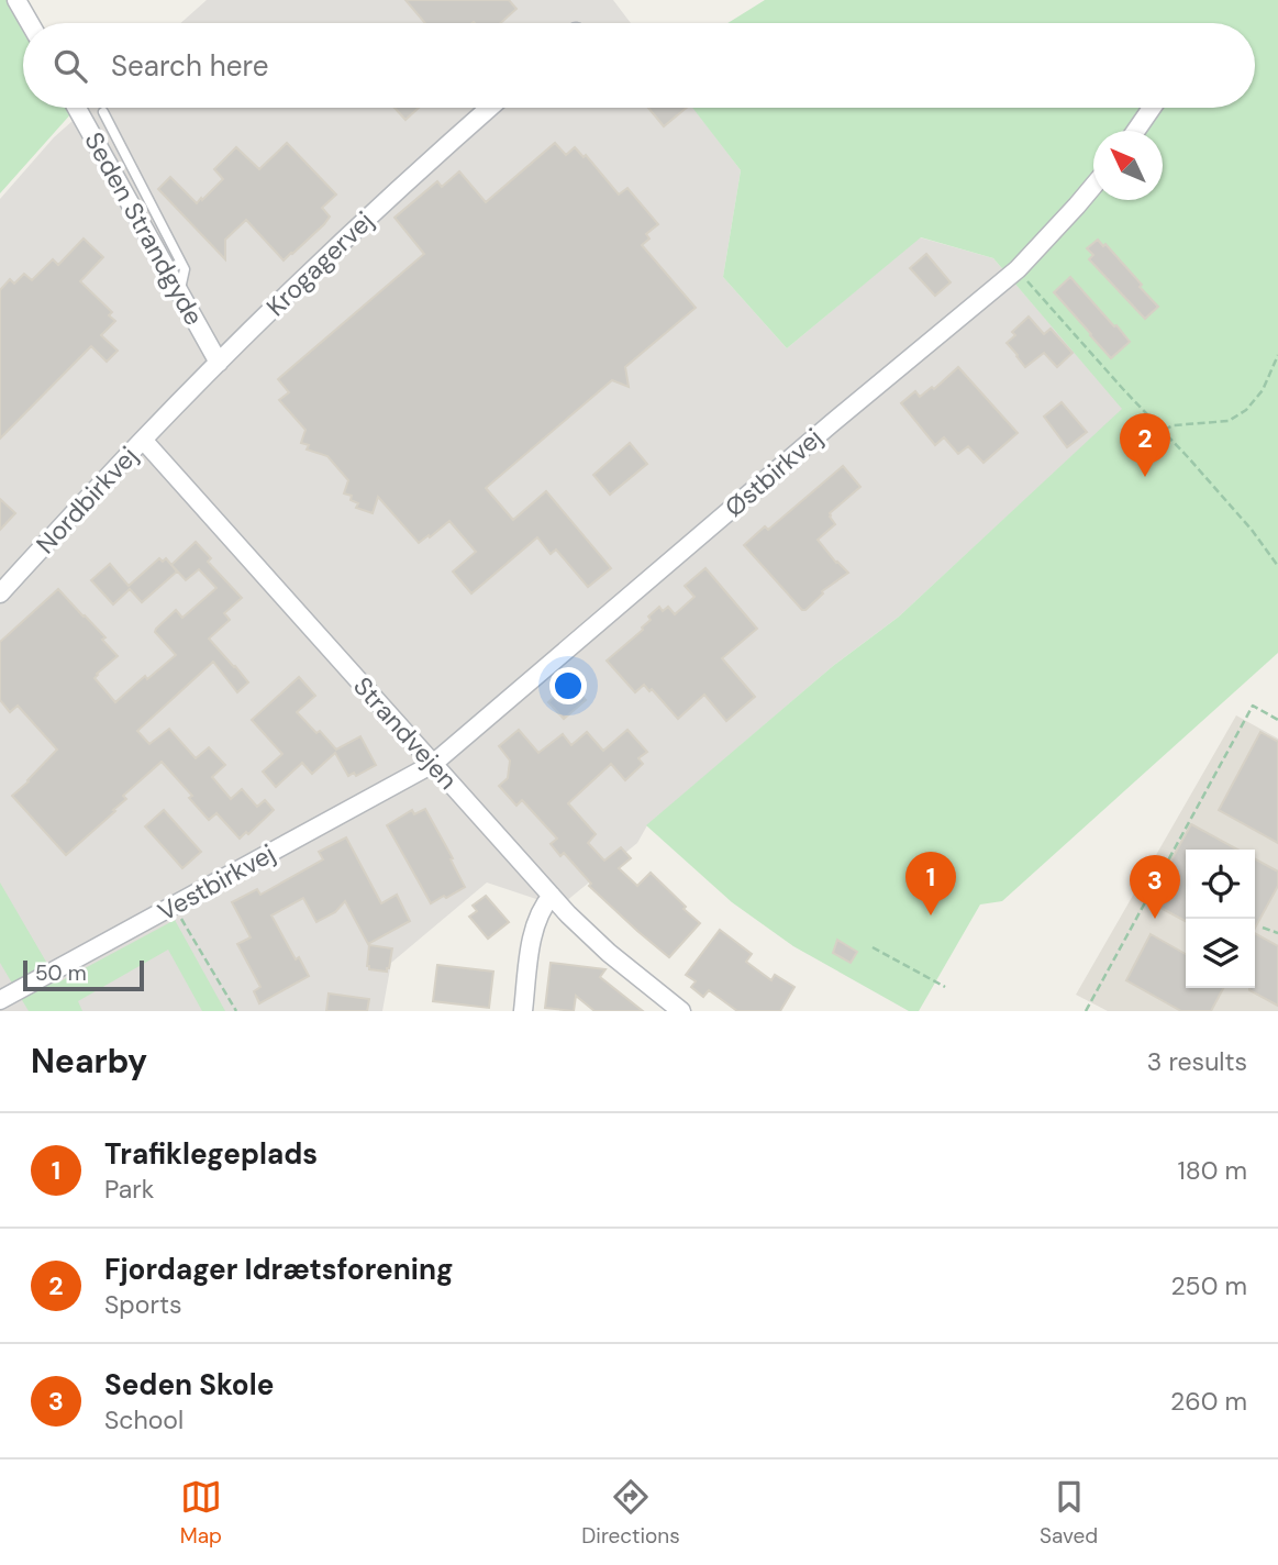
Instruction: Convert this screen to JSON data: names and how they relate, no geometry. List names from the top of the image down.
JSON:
{
  "streets": {
    "street": [
      "Seden Strandgyde",
      "Krogagervej",
      "Østbirkvej",
      "Nordbirkvej",
      "Strandvejen",
      "Vestbirkvej"
    ]
  },
  "crossings": [
    ["Seden Strandgyde", "Krogagervej"],
    ["Krogagervej", "Nordbirkvej"],
    ["Krogagervej", "Strandvejen"],
    ["Østbirkvej", "Strandvejen"],
    ["Østbirkvej", "Vestbirkvej"],
    ["Nordbirkvej", "Strandvejen"],
    ["Strandvejen", "Vestbirkvej"]
  ],
  "scale_bar": "50 m",
  "north": "top left",
  "page": {
    "search": "Search here",
    "pins": ["2", "1", "3"],
    "scale": "50 m",
    "heading": ["Nearby", "3 results"],
    "list": [
      {
        "mark": "1",
        "name": "Trafiklegeplads",
        "note": "Park",
        "value": "180 m"
      },
      {
        "mark": "2",
        "name": "Fjordager Idrætsforening",
        "note": "Sports",
        "value": "250 m"
      },
      {
        "mark": "3",
        "name": "Seden Skole",
        "note": "School",
        "value": "260 m"
      }
    ],
    "nav": ["Map", "Directions", "Saved"]
  }
}
